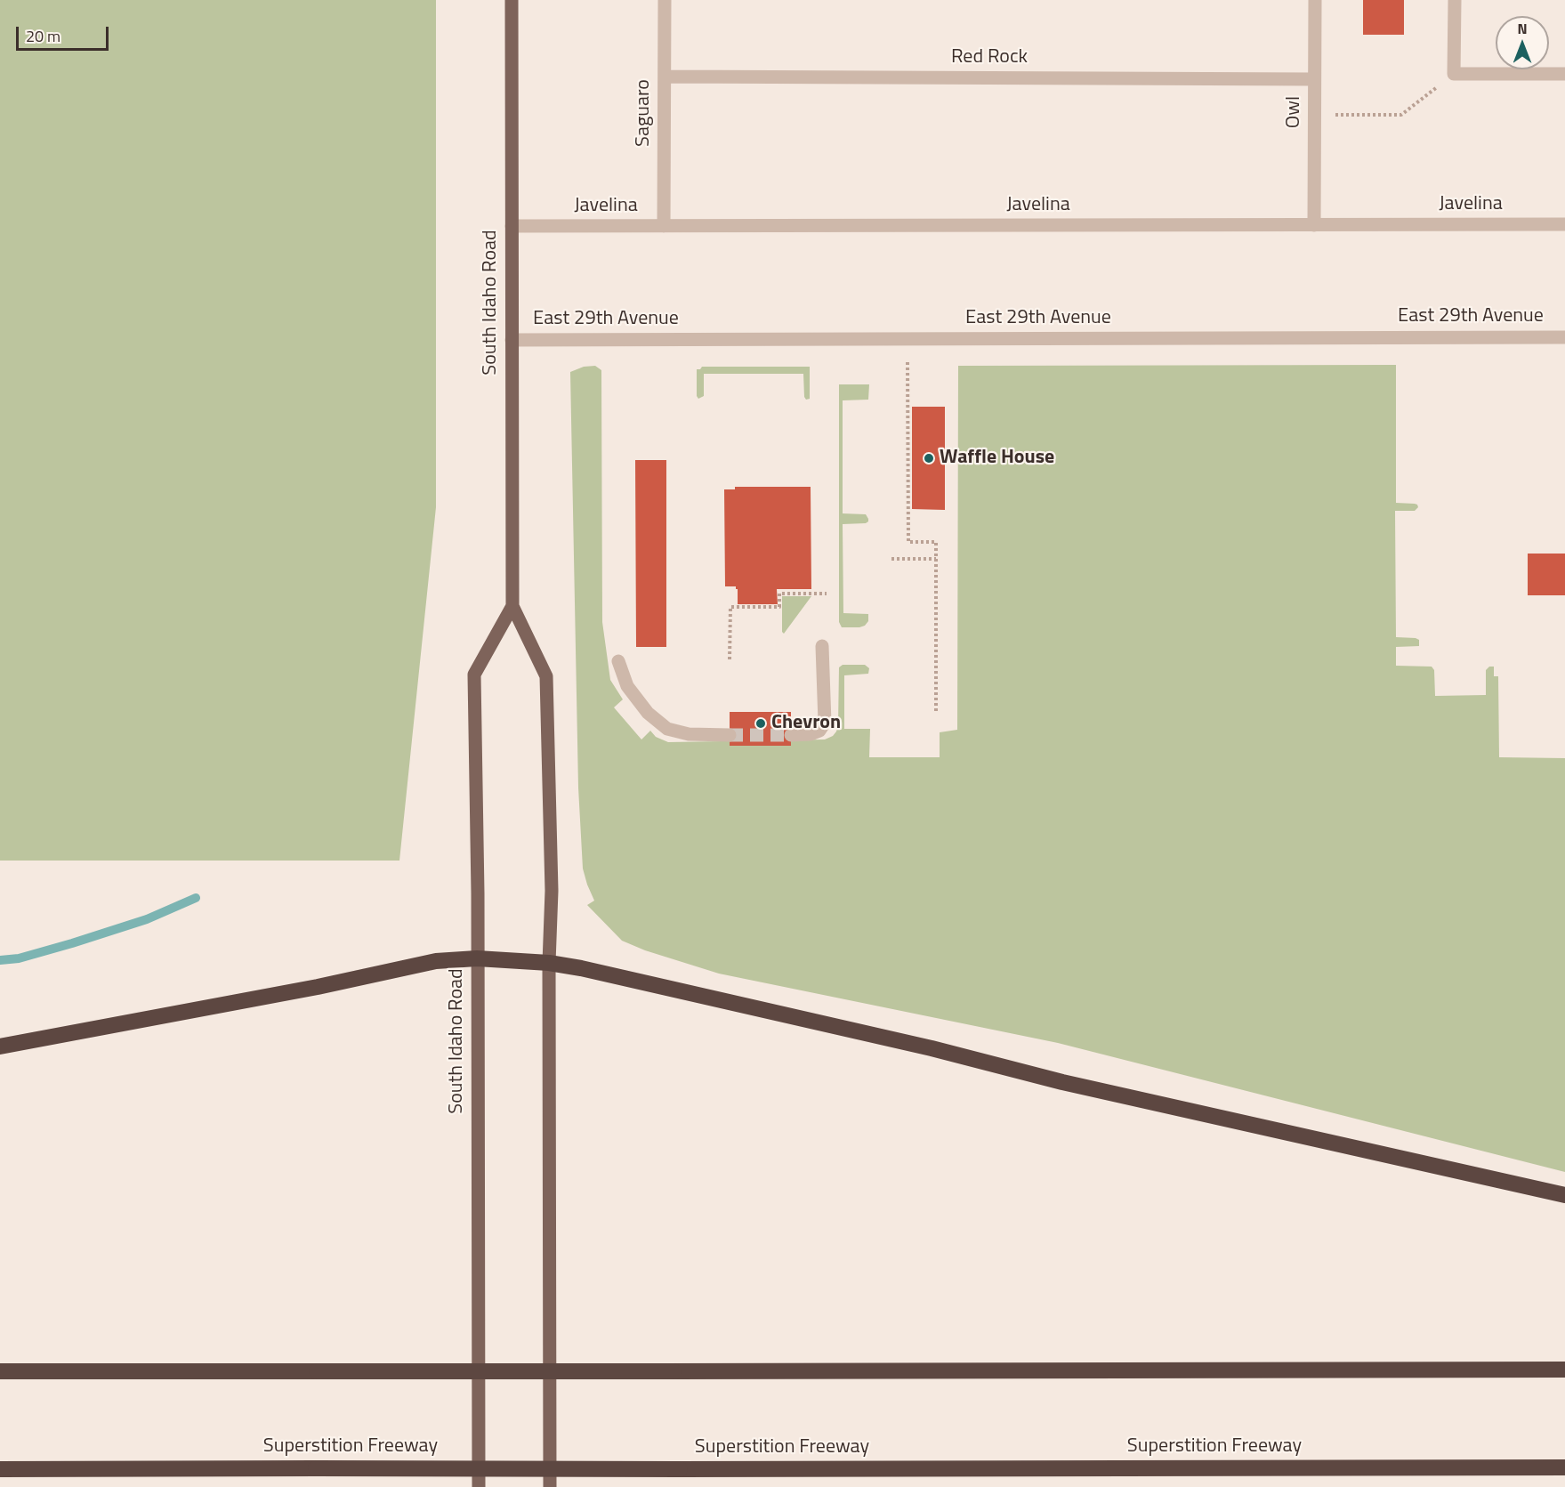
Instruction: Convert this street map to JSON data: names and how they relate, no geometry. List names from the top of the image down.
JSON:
{
  "streets": {
    "highway": ["Superstition Freeway"],
    "main road": ["South Idaho Road"],
    "street": [
      "Red Rock",
      "Owl",
      "Saguaro",
      "Javelina",
      "East 29th Avenue"
    ]
  },
  "crossings": [
    ["Red Rock", "Owl"],
    ["Red Rock", "Saguaro"],
    ["Owl", "Javelina"],
    ["Saguaro", "Javelina"],
    ["Javelina", "South Idaho Road"],
    ["South Idaho Road", "East 29th Avenue"]
  ],
  "places": ["Waffle House", "Chevron"],
  "scale_bar": "20 m",
  "north": "top"
}
